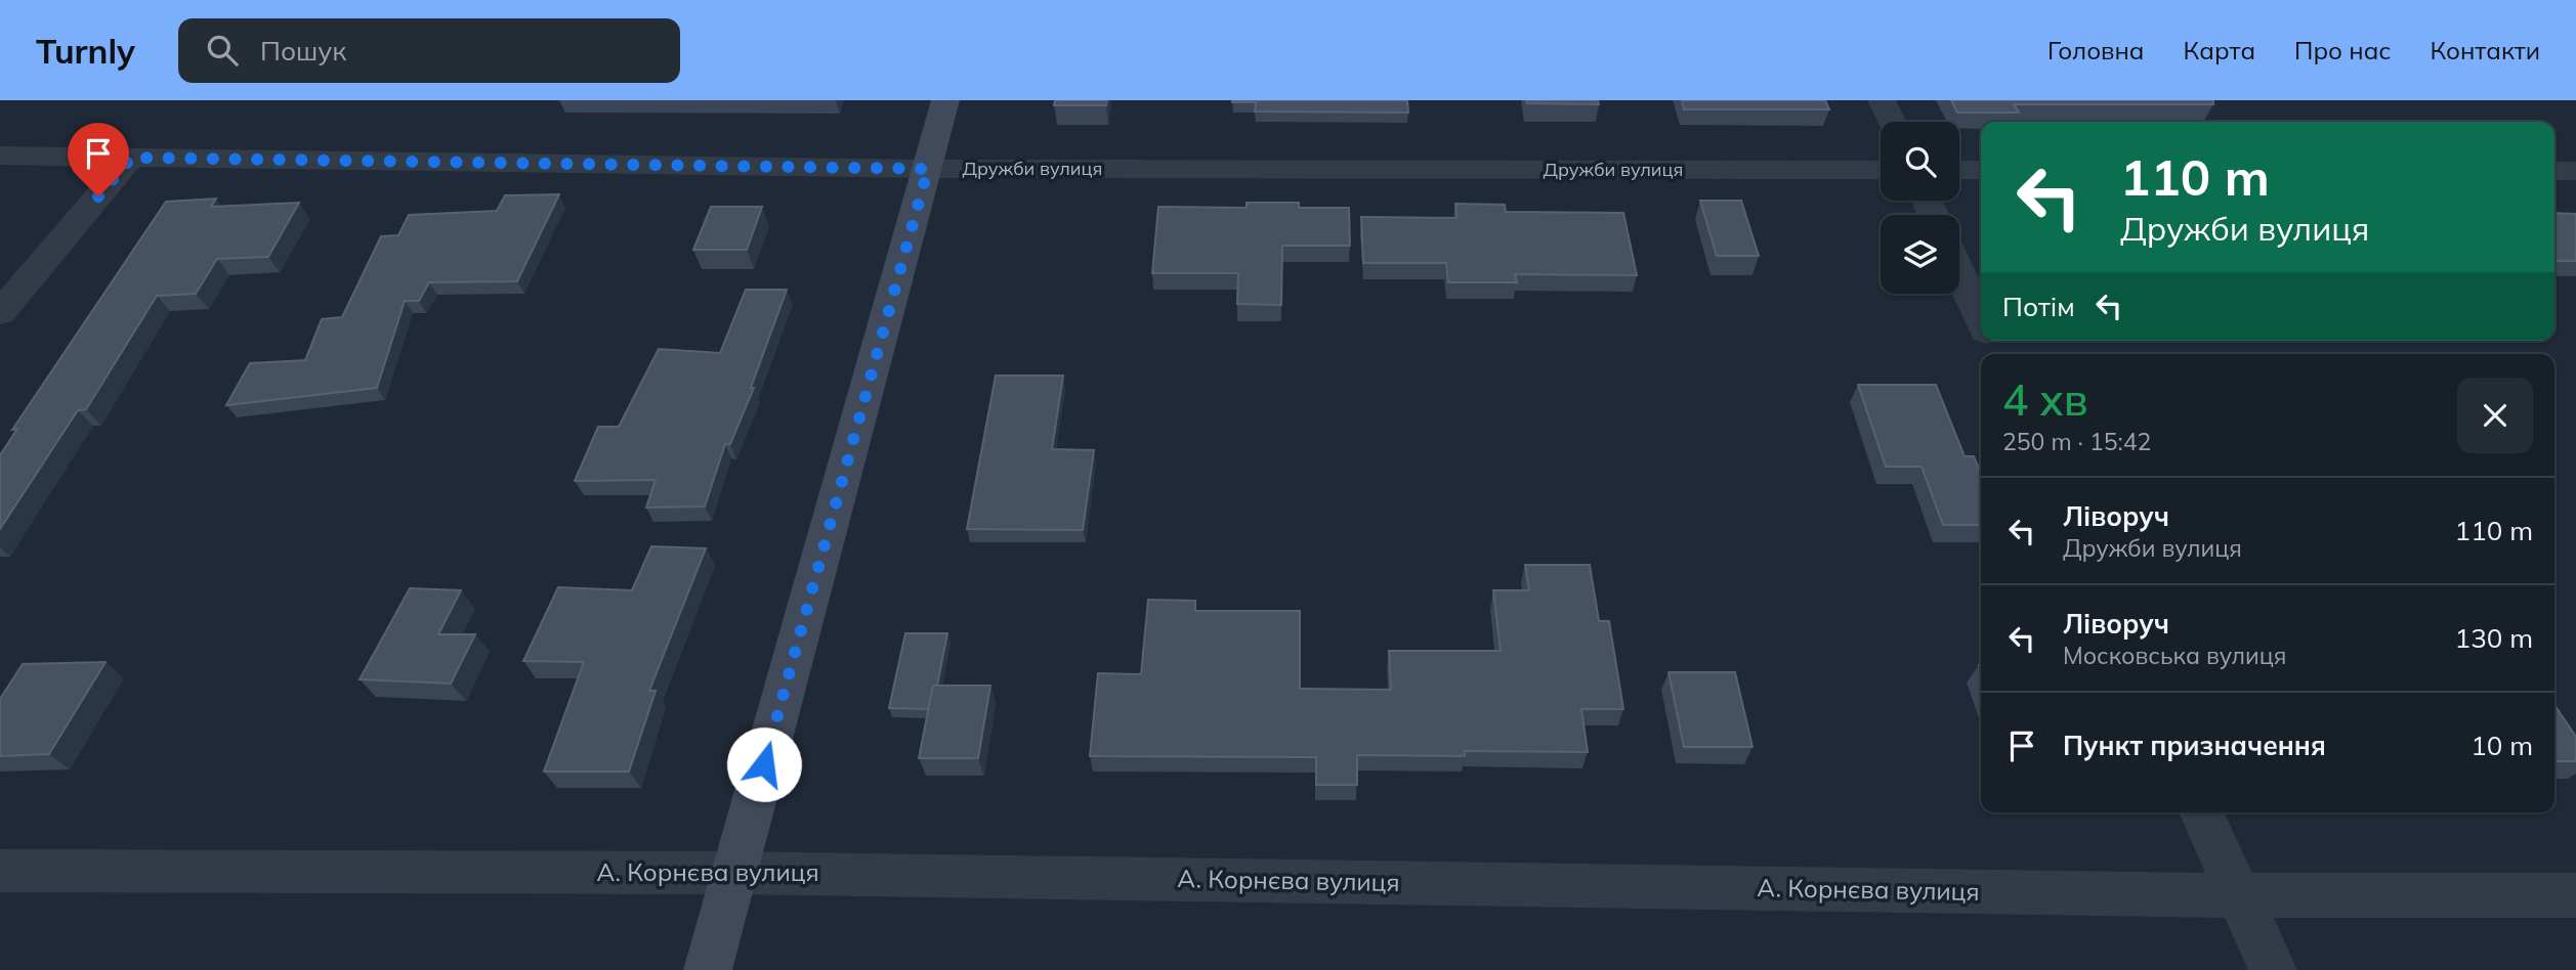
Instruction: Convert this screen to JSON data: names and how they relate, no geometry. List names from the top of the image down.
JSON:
{
  "streets": {
    "street": ["Дружби вулиця", "А. Корнєва вулиця"]
  },
  "page": {
    "header": "Turnly",
    "search": "Пошук",
    "nav": [
      "Головна",
      "Карта",
      "Про нас",
      "Контакти"
    ],
    "turn": ["110 m", "Дружби вулиця"],
    "then": "Потім",
    "heading": ["4 хв", "250 m · 15:42"],
    "list": [
      {
        "name": "Ліворуч",
        "note": "Дружби вулиця",
        "value": "110 m"
      },
      {
        "name": "Ліворуч",
        "note": "Московська вулиця",
        "value": "130 m"
      },
      {
        "name": "Пункт призначення",
        "value": "10 m"
      }
    ]
  }
}
